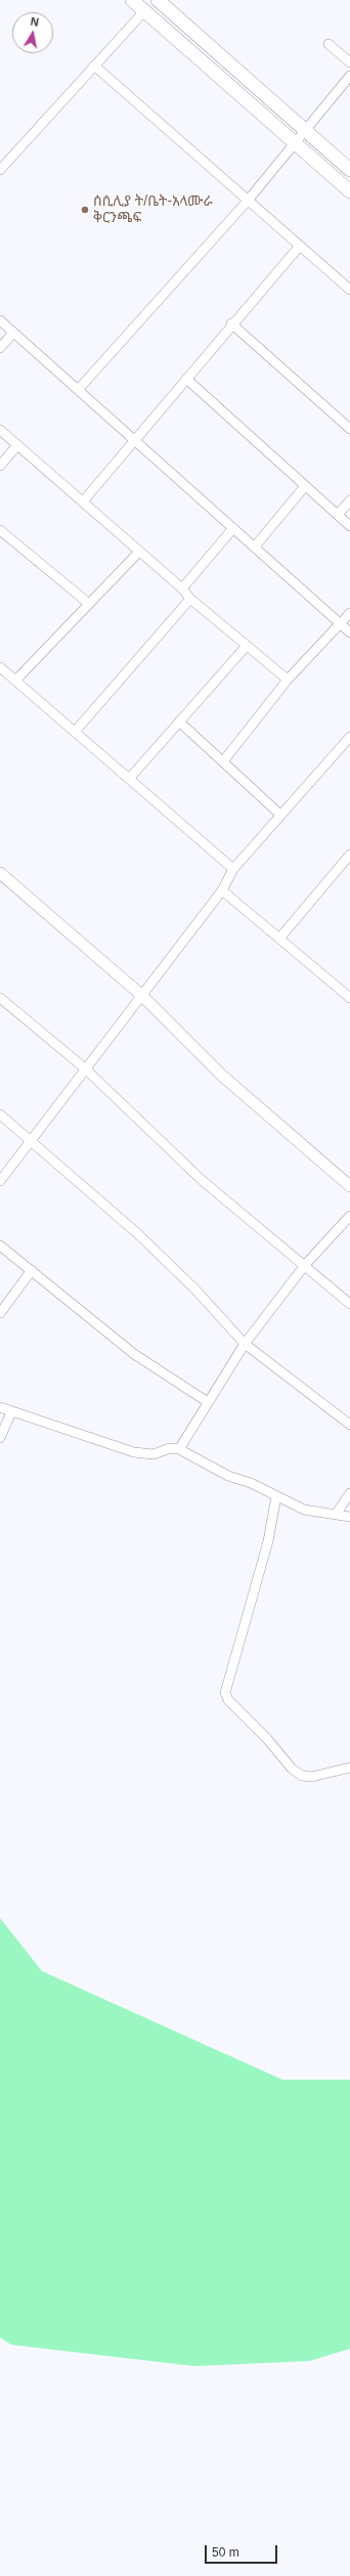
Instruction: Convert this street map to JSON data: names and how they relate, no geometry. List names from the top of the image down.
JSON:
{
  "places": ["ሰሲሊያ ት/ቤት-አላሙራ ቅርንጫፍ"],
  "scale_bar": "50 m",
  "north": "top"
}
